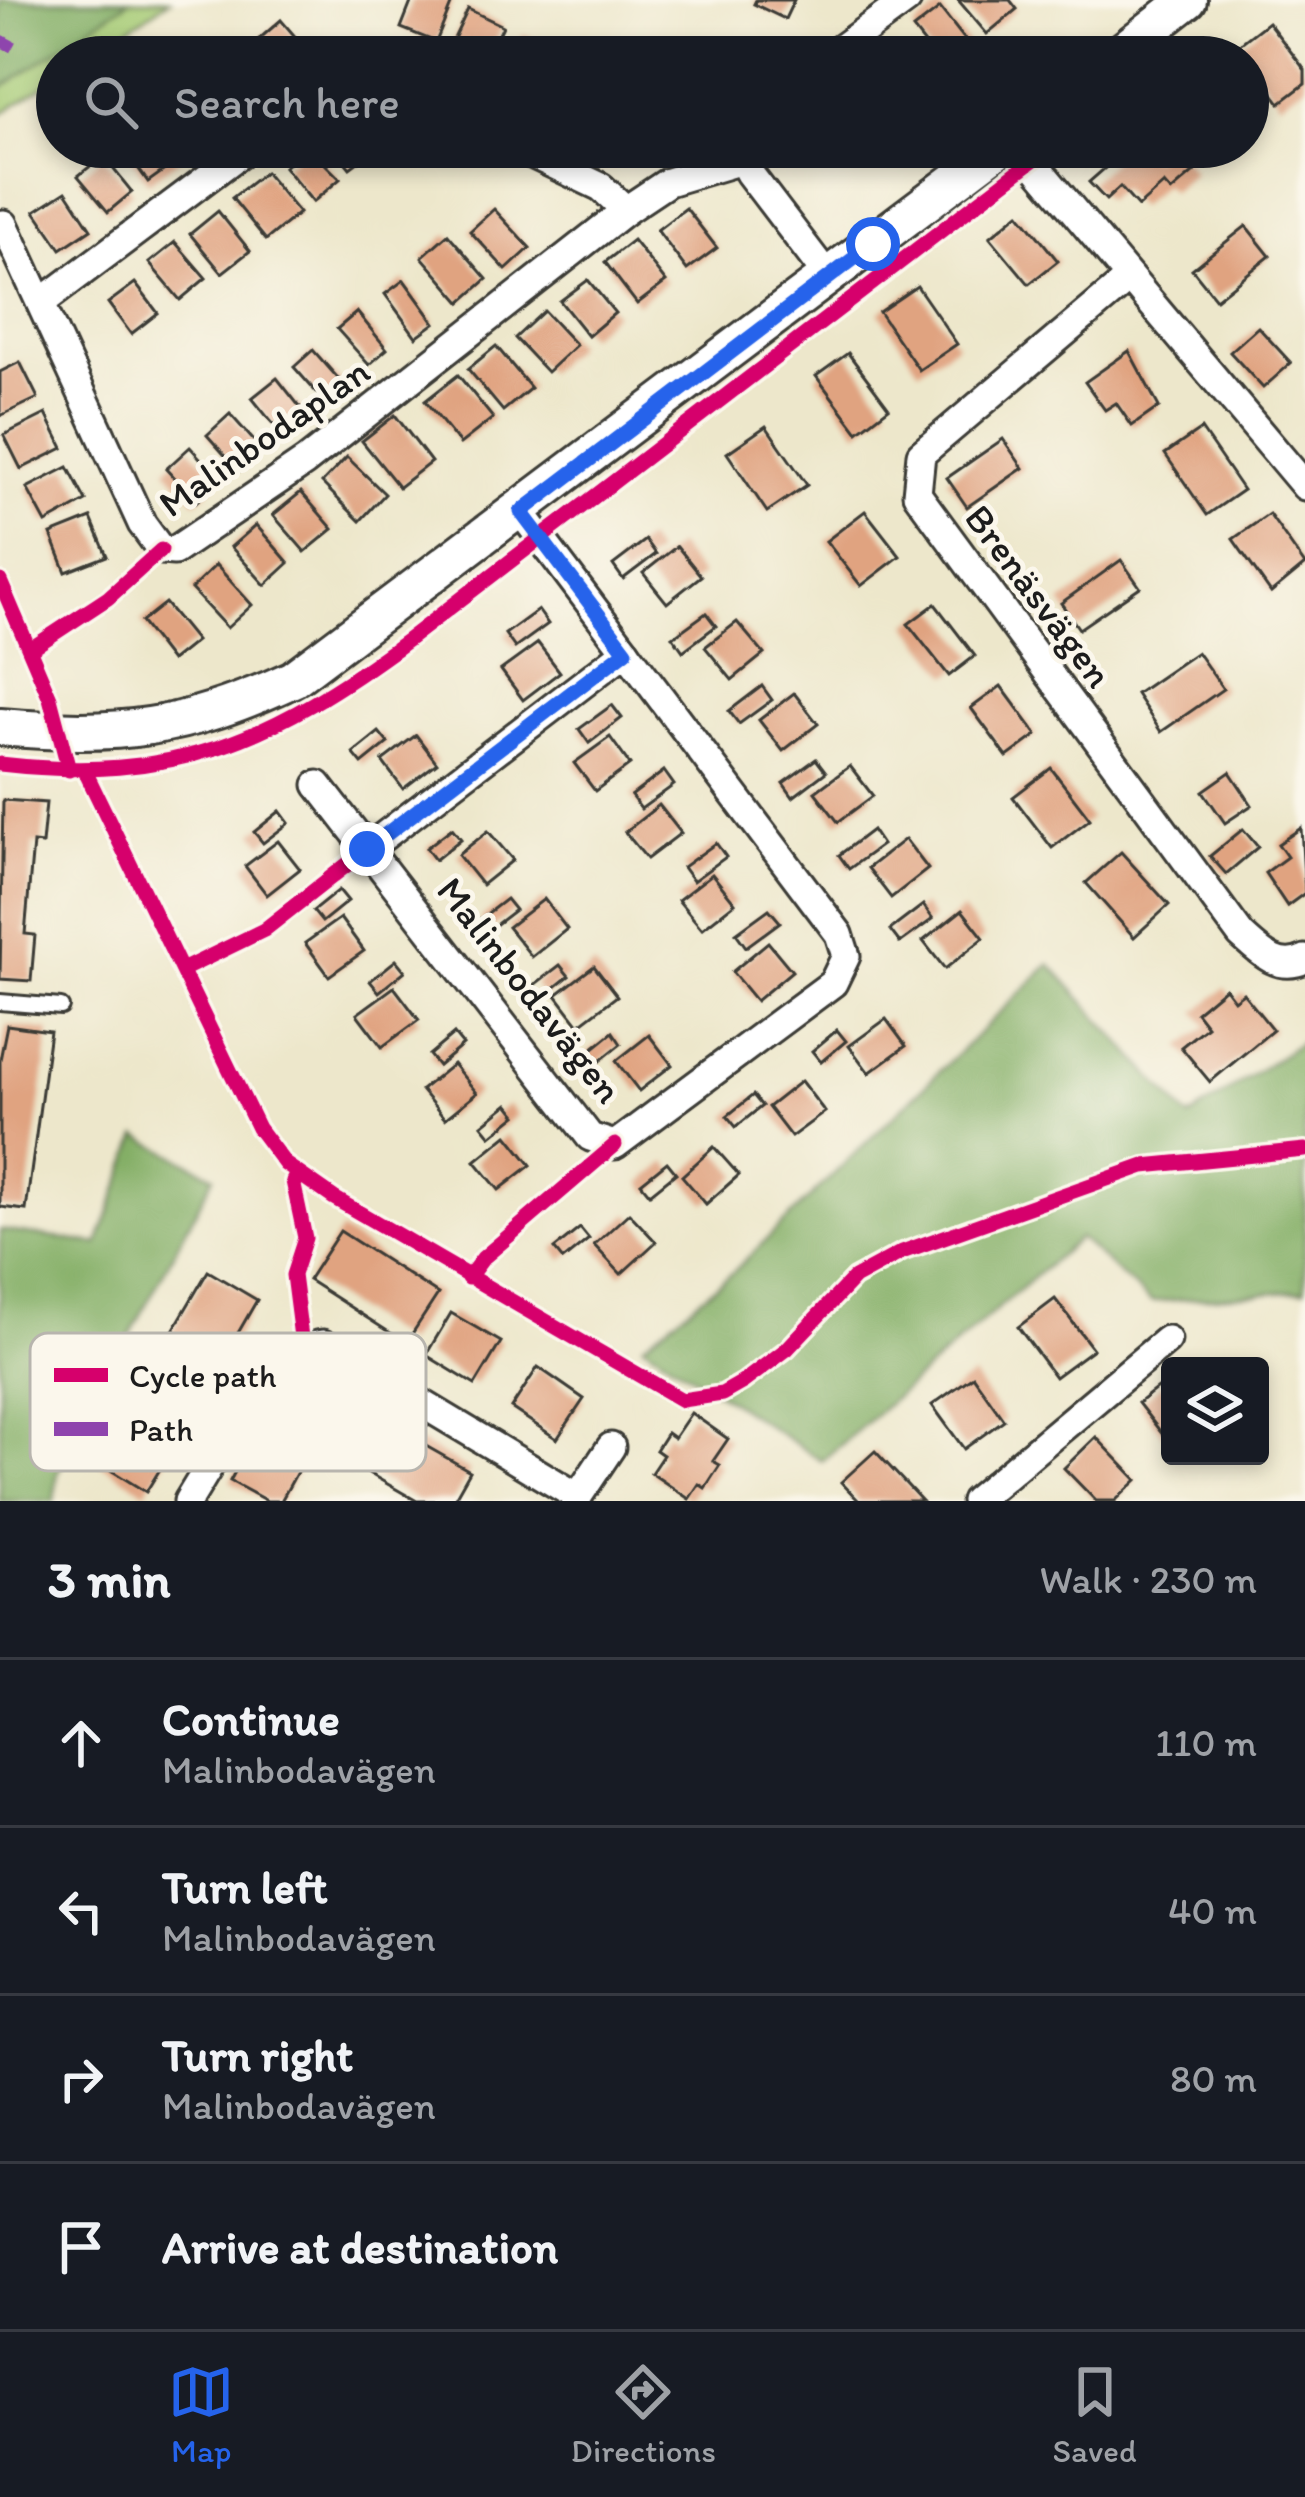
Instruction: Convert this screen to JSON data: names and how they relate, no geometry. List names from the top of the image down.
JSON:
{
  "streets": {
    "street": ["Malinbodaplan", "Brenäsvägen", "Malinbodavägen"]
  },
  "legend": ["Cycle path", "Path"],
  "page": {
    "search": "Search here",
    "heading": ["3 min", "Walk · 230 m"],
    "list": [
      ["Continue", "Malinbodavägen", "110 m"],
      ["Turn left", "Malinbodavägen", "40 m"],
      ["Turn right", "Malinbodavägen", "80 m"],
      "Arrive at destination"
    ],
    "nav": ["Map", "Directions", "Saved"]
  }
}
